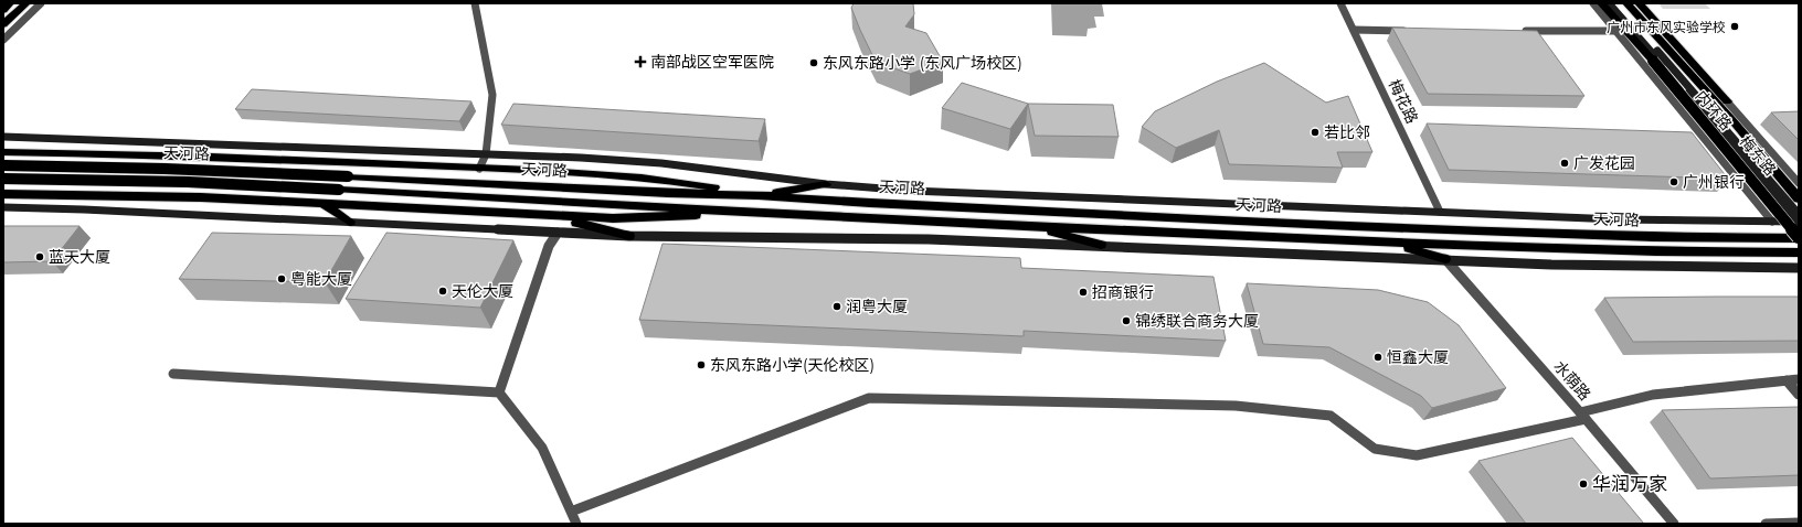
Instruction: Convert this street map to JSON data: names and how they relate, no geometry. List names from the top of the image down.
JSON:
{
  "streets": {
    "highway": ["内环路", "天河路"],
    "main road": ["梅东路"],
    "street": ["梅花路", "水荫路"]
  },
  "crossings": [
    ["内环路", "天河路"]
  ],
  "places": {
    "other": [
      "广州市东风实验学校",
      "东风东路小学 (东风广场校区)",
      "若比邻",
      "广发花园",
      "广州银行",
      "蓝天大厦",
      "粤能大厦",
      "天伦大厦",
      "招商银行",
      "润粤大厦",
      "锦绣联合商务大厦",
      "恒鑫大厦",
      "东风东路小学(天伦校区)",
      "华润万家"
    ],
    "health": ["南部战区空军医院"]
  }
}
